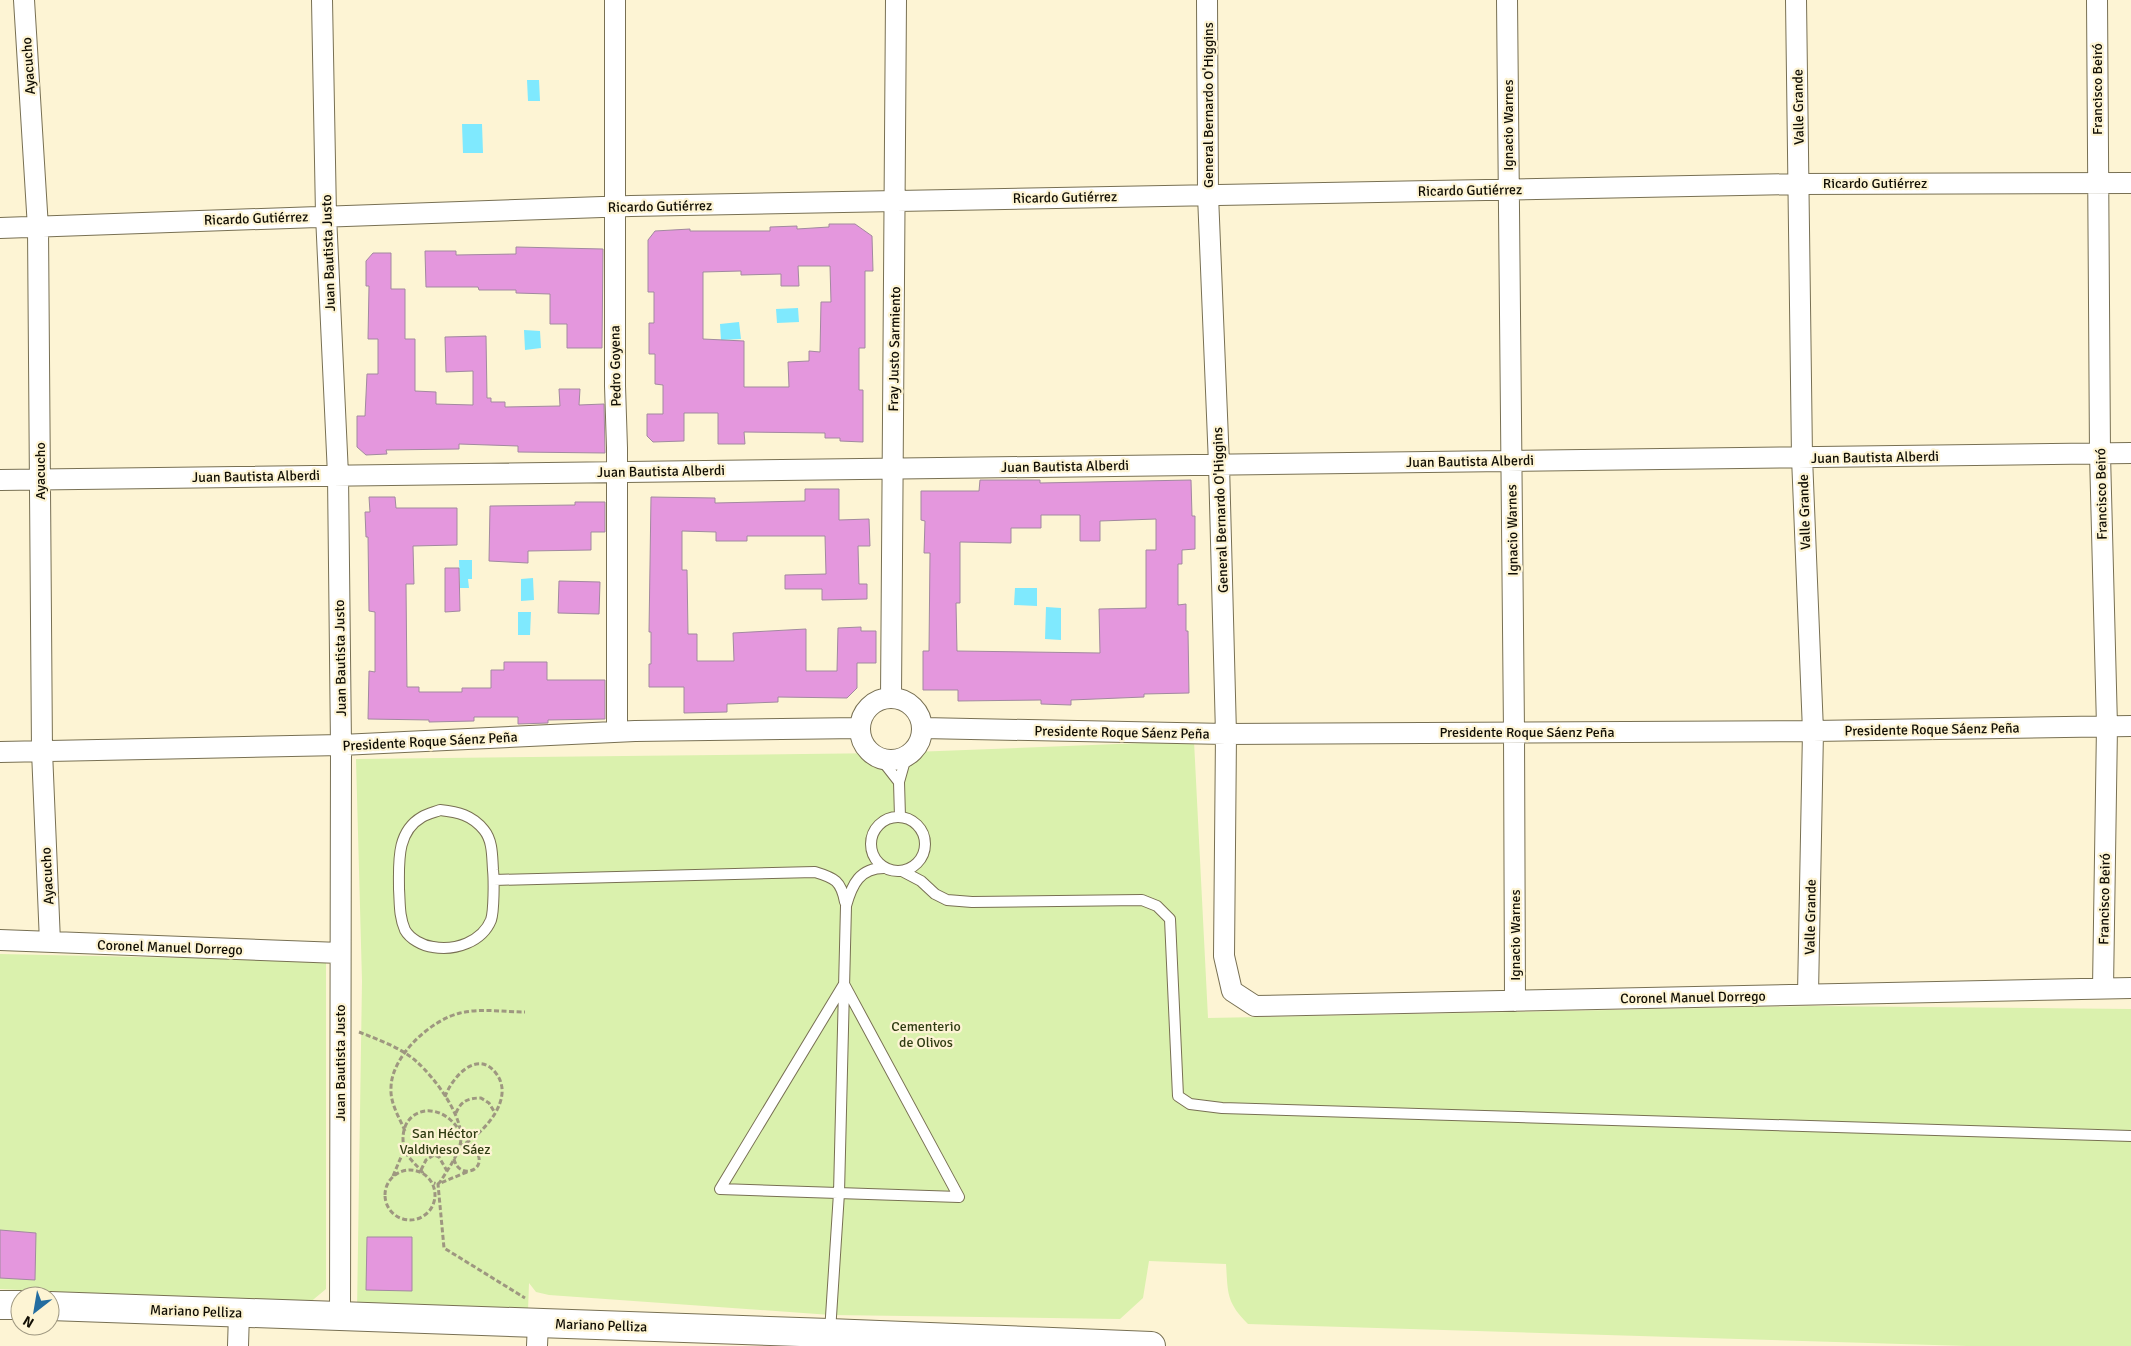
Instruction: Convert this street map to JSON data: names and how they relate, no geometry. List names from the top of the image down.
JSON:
{
  "streets": {
    "street": [
      "Ayacucho",
      "Francisco Beiró",
      "General Bernardo O'Higgins",
      "Valle Grande",
      "Ignacio Warnes",
      "Ricardo Gutiérrez",
      "Juan Bautista Justo",
      "Fray Justo Sarmiento",
      "Pedro Goyena",
      "Juan Bautista Alberdi",
      "Presidente Roque Sáenz Peña",
      "Coronel Manuel Dorrego",
      "Mariano Pelliza"
    ]
  },
  "crossings": [
    ["Ayacucho", "Ricardo Gutiérrez"],
    ["Ayacucho", "Juan Bautista Alberdi"],
    ["Ayacucho", "Presidente Roque Sáenz Peña"],
    ["Ayacucho", "Coronel Manuel Dorrego"],
    ["Francisco Beiró", "Ricardo Gutiérrez"],
    ["Francisco Beiró", "Juan Bautista Alberdi"],
    ["Francisco Beiró", "Presidente Roque Sáenz Peña"],
    ["Francisco Beiró", "Coronel Manuel Dorrego"],
    ["General Bernardo O'Higgins", "Ricardo Gutiérrez"],
    ["General Bernardo O'Higgins", "Juan Bautista Alberdi"],
    ["General Bernardo O'Higgins", "Presidente Roque Sáenz Peña"],
    ["General Bernardo O'Higgins", "Coronel Manuel Dorrego"],
    ["Valle Grande", "Ricardo Gutiérrez"],
    ["Valle Grande", "Juan Bautista Alberdi"],
    ["Valle Grande", "Presidente Roque Sáenz Peña"],
    ["Valle Grande", "Coronel Manuel Dorrego"],
    ["Ignacio Warnes", "Ricardo Gutiérrez"],
    ["Ignacio Warnes", "Juan Bautista Alberdi"],
    ["Ignacio Warnes", "Presidente Roque Sáenz Peña"],
    ["Ignacio Warnes", "Coronel Manuel Dorrego"],
    ["Ricardo Gutiérrez", "Juan Bautista Justo"],
    ["Ricardo Gutiérrez", "Fray Justo Sarmiento"],
    ["Ricardo Gutiérrez", "Pedro Goyena"],
    ["Juan Bautista Justo", "Juan Bautista Alberdi"],
    ["Juan Bautista Justo", "Presidente Roque Sáenz Peña"],
    ["Juan Bautista Justo", "Coronel Manuel Dorrego"],
    ["Juan Bautista Justo", "Mariano Pelliza"],
    ["Fray Justo Sarmiento", "Juan Bautista Alberdi"],
    ["Fray Justo Sarmiento", "Presidente Roque Sáenz Peña"],
    ["Pedro Goyena", "Juan Bautista Alberdi"],
    ["Pedro Goyena", "Presidente Roque Sáenz Peña"]
  ],
  "parks": ["Cementerio de Olivos", "San Héctor Valdivieso Sáez"],
  "north": "bottom left"
}
